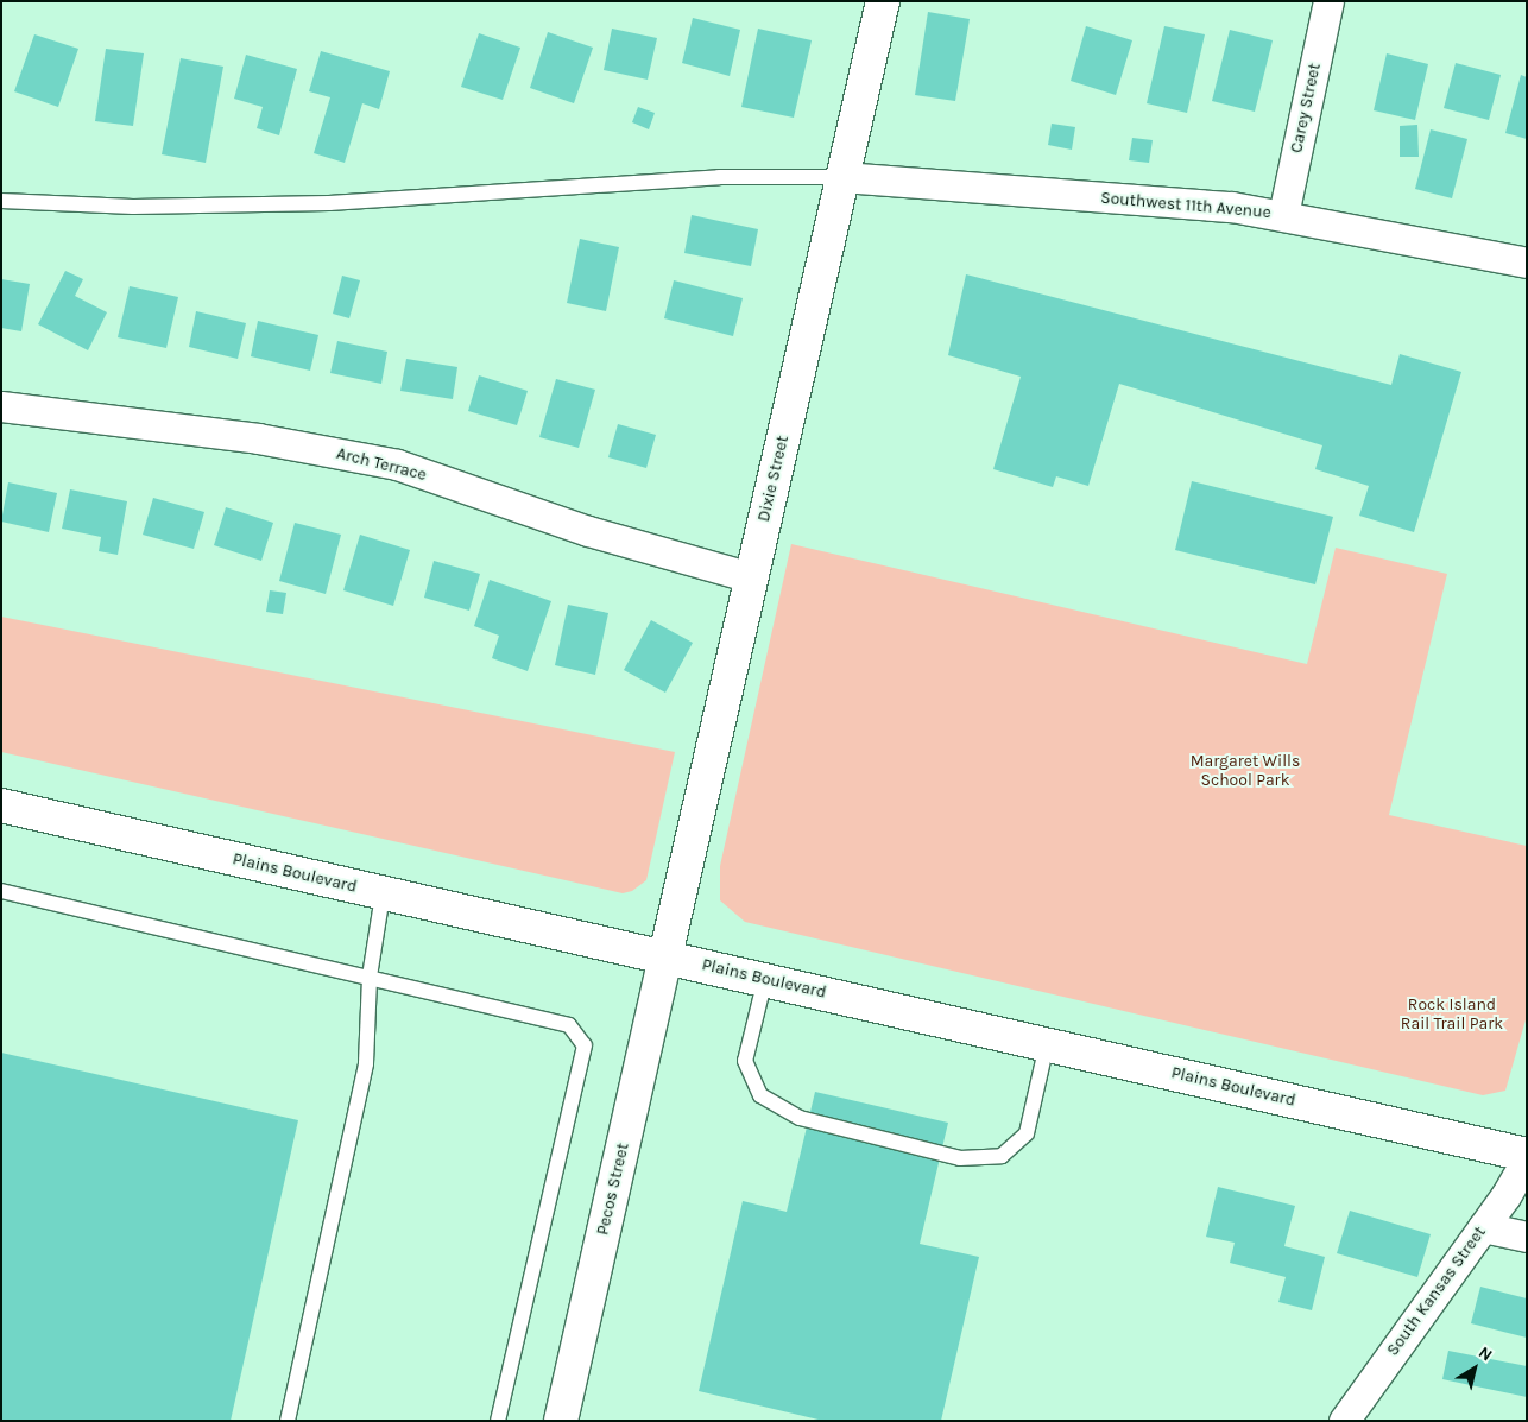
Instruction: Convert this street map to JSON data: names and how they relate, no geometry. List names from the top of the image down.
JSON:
{
  "streets": {
    "main road": ["Dixie Street", "Plains Boulevard", "Pecos Street"],
    "street": [
      "Carey Street",
      "Southwest 11th Avenue",
      "Arch Terrace",
      "South Kansas Street"
    ]
  },
  "crossings": [
    ["Carey Street", "Southwest 11th Avenue"],
    ["Southwest 11th Avenue", "Dixie Street"],
    ["Arch Terrace", "Dixie Street"],
    ["Dixie Street", "Plains Boulevard"],
    ["Dixie Street", "Pecos Street"],
    ["Plains Boulevard", "Pecos Street"],
    ["Plains Boulevard", "South Kansas Street"]
  ],
  "parks": ["Margaret Wills School Park", "Rock Island Rail Trail Park"],
  "north": "top right"
}
